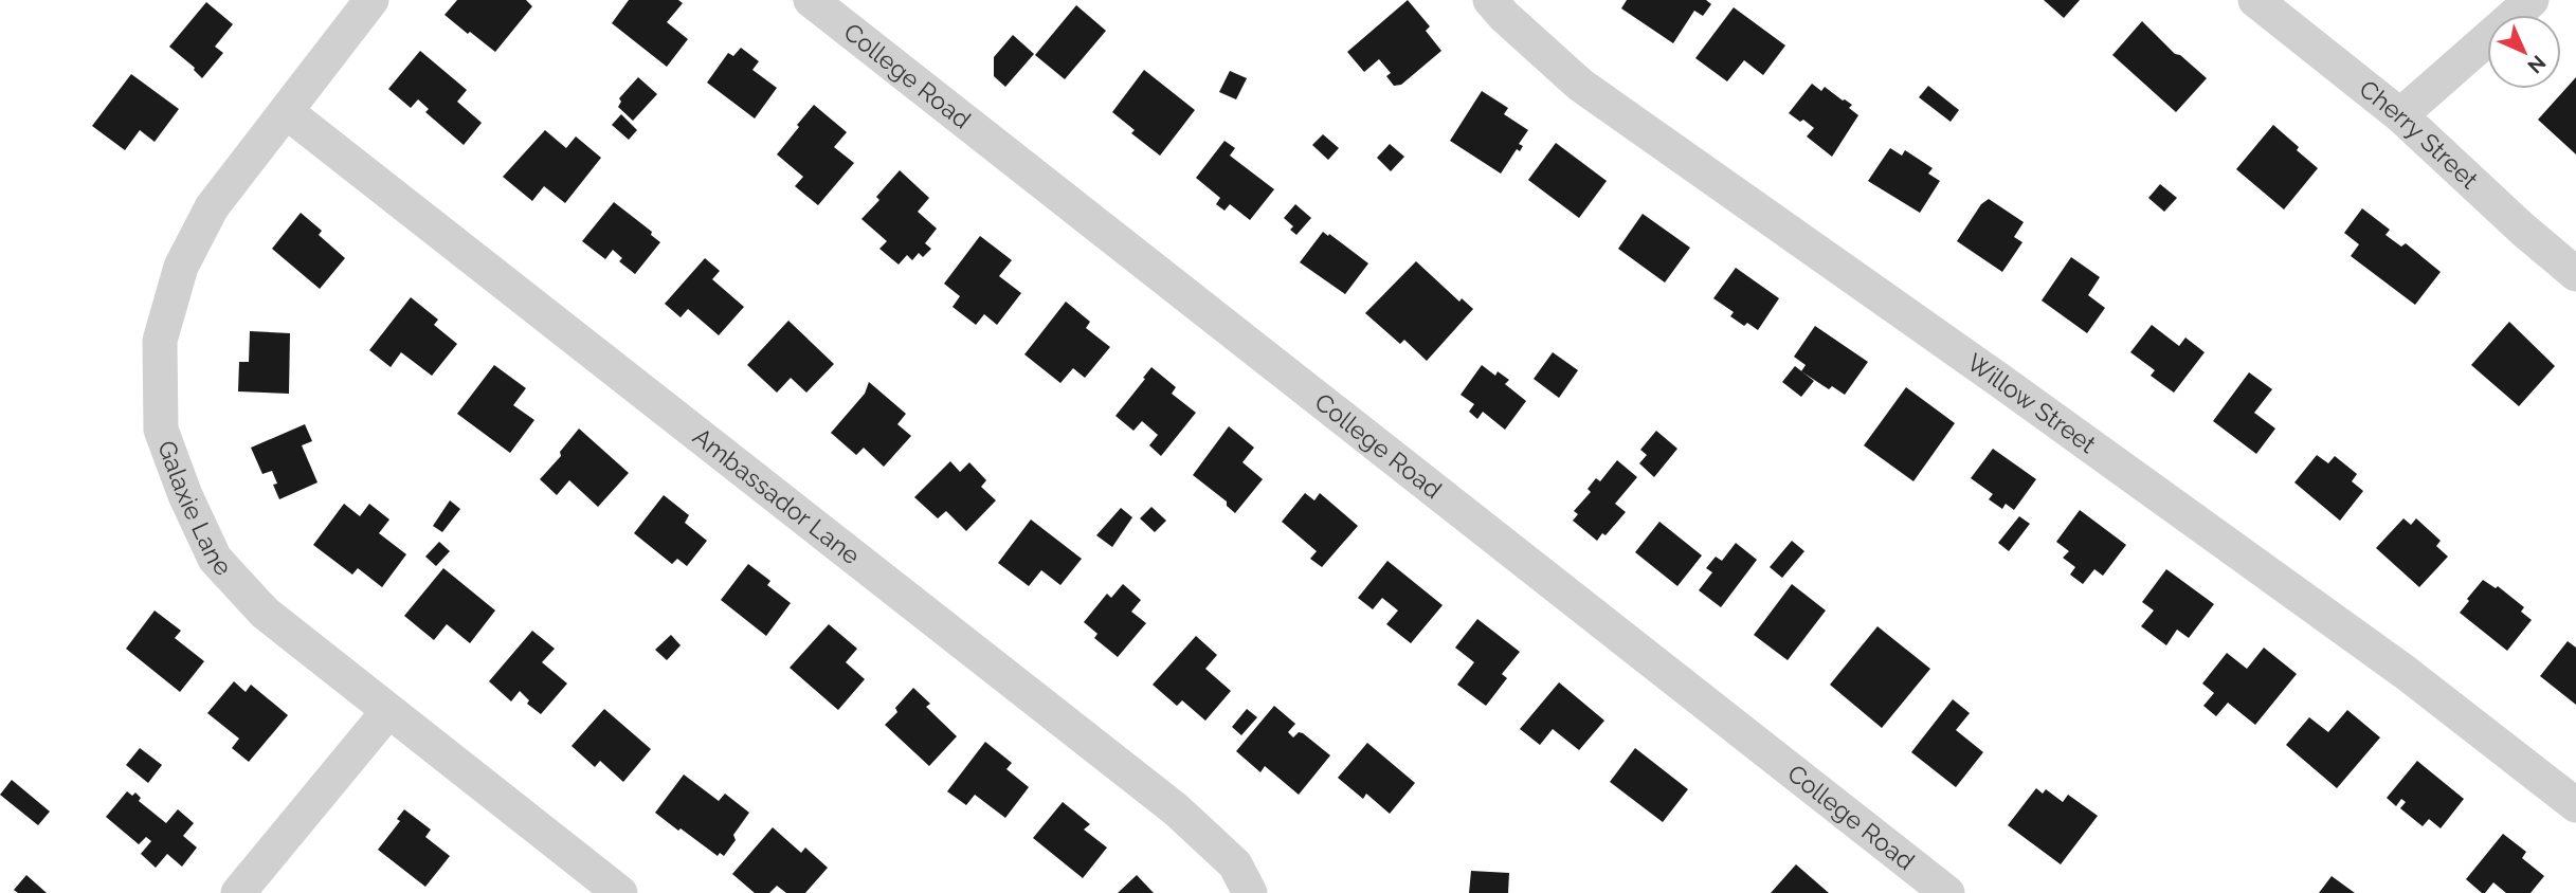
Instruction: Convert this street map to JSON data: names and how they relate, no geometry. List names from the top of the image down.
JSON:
{
  "streets": {
    "street": [
      "College Road",
      "Cherry Street",
      "Willow Street",
      "Ambassador Lane",
      "Galaxie Lane"
    ]
  },
  "crossings": [
    ["Ambassador Lane", "Galaxie Lane"]
  ],
  "north": "bottom right"
}
